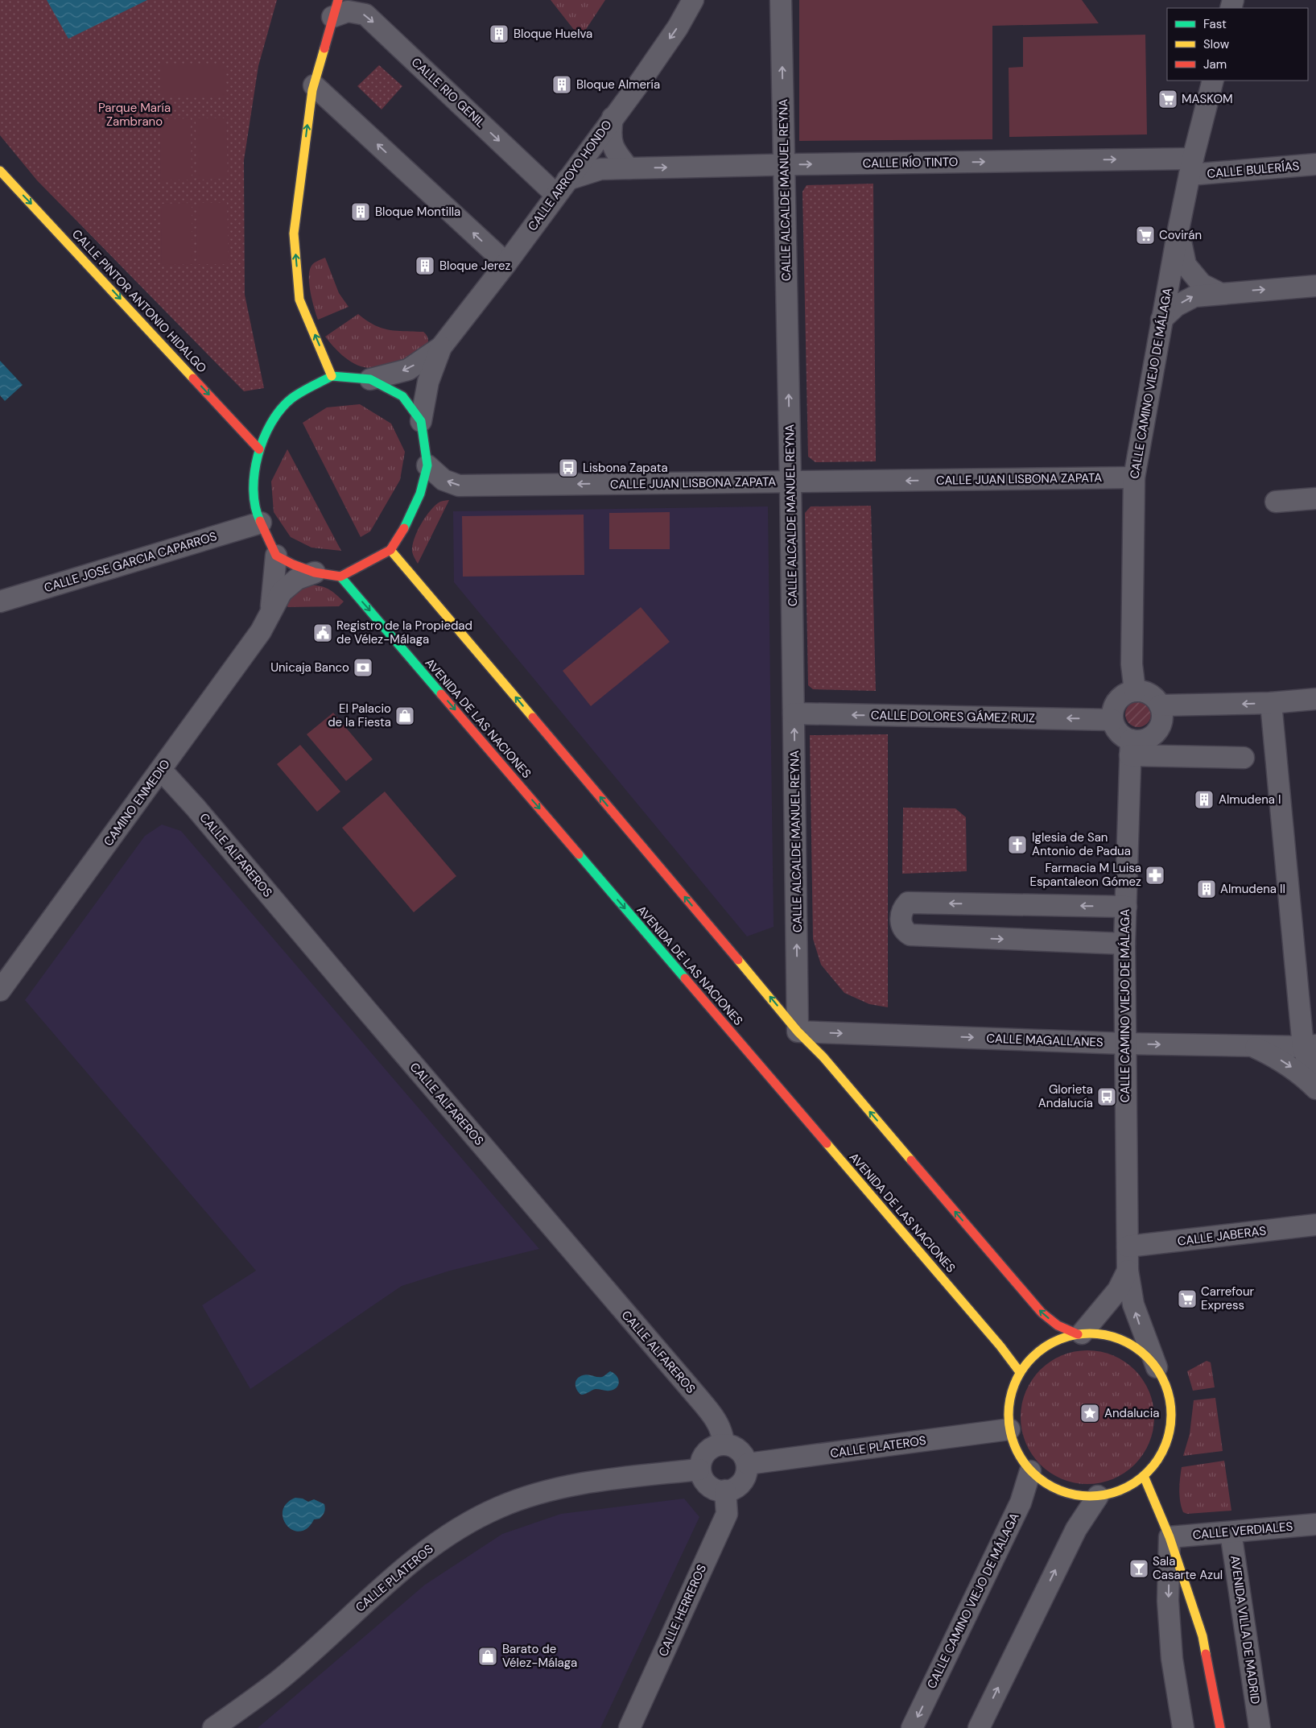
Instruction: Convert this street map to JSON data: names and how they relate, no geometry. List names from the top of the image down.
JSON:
{
  "streets": {
    "street": [
      "CALLE RIO GENIL",
      "CALLE RÍO TINTO",
      "CALLE BULERÍAS",
      "CALLE ARROYO HONDO",
      "CALLE ALCALDE MANUEL REYNA",
      "CALLE PINTOR ANTONIO HIDALGO",
      "CALLE CAMINO VIEJO DE MÁLAGA",
      "CALLE JUAN LISBONA ZAPATA",
      "CALLE JOSE GARCIA CAPARROS",
      "CALLE DOLORES GÁMEZ RUIZ",
      "AVENIDA DE LAS NACIONES",
      "CAMINO ENMEDIO",
      "CALLE ALFAREROS",
      "CALLE MAGALLANES",
      "CALLE JABERAS",
      "CALLE PLATEROS",
      "CALLE VERDIALES",
      "CALLE HERREROS",
      "AVENIDA VILLA DE MADRID"
    ]
  },
  "crossings": [
    ["CALLE RIO GENIL", "CALLE RÍO TINTO"],
    ["CALLE RIO GENIL", "CALLE ARROYO HONDO"],
    ["CALLE RÍO TINTO", "CALLE BULERÍAS"],
    ["CALLE RÍO TINTO", "CALLE ARROYO HONDO"],
    ["CALLE RÍO TINTO", "CALLE ALCALDE MANUEL REYNA"],
    ["CALLE RÍO TINTO", "CALLE CAMINO VIEJO DE MÁLAGA"],
    ["CALLE BULERÍAS", "CALLE CAMINO VIEJO DE MÁLAGA"],
    ["CALLE ALCALDE MANUEL REYNA", "CALLE JUAN LISBONA ZAPATA"],
    ["CALLE ALCALDE MANUEL REYNA", "CALLE DOLORES GÁMEZ RUIZ"],
    ["CALLE ALCALDE MANUEL REYNA", "CALLE MAGALLANES"],
    ["CALLE CAMINO VIEJO DE MÁLAGA", "CALLE JUAN LISBONA ZAPATA"],
    ["CALLE CAMINO VIEJO DE MÁLAGA", "CALLE DOLORES GÁMEZ RUIZ"],
    ["CALLE CAMINO VIEJO DE MÁLAGA", "CALLE MAGALLANES"],
    ["CALLE CAMINO VIEJO DE MÁLAGA", "CALLE JABERAS"],
    ["CAMINO ENMEDIO", "CALLE ALFAREROS"],
    ["CALLE ALFAREROS", "CALLE PLATEROS"],
    ["CALLE ALFAREROS", "CALLE HERREROS"],
    ["CALLE PLATEROS", "CALLE HERREROS"],
    ["CALLE VERDIALES", "AVENIDA VILLA DE MADRID"]
  ],
  "one_way": [
    "CALLE RÍO TINTO",
    "CALLE ARROYO HONDO",
    "CALLE ALCALDE MANUEL REYNA",
    "CALLE PINTOR ANTONIO HIDALGO",
    "CALLE JUAN LISBONA ZAPATA",
    "CALLE DOLORES GÁMEZ RUIZ",
    "CALLE MAGALLANES"
  ],
  "parks": ["Parque María Zambrano"],
  "places": {
    "building": [
      "Bloque Huelva",
      "Bloque Almería",
      "Bloque Montilla",
      "Bloque Jerez",
      "Almudena I",
      "Almudena II"
    ],
    "supermarket": ["MASKOM", "Covirán", "Carrefour Express"],
    "bus stop": ["Lisbona Zapata", "Glorieta Andalucía"],
    "public building": ["Registro de la Propiedad de Vélez-Málaga"],
    "bank": ["Unicaja Banco"],
    "shop": ["El Palacio de la Fiesta", "Barato de Vélez-Málaga"],
    "church": ["Iglesia de San Antonio de Padua"],
    "pharmacy": ["Farmacia M Luisa Espantaleon Gómez"],
    "place": ["Andalucia"],
    "bar": ["Sala Casarte Azul"]
  },
  "legend": ["Fast", "Slow", "Jam"]
}
